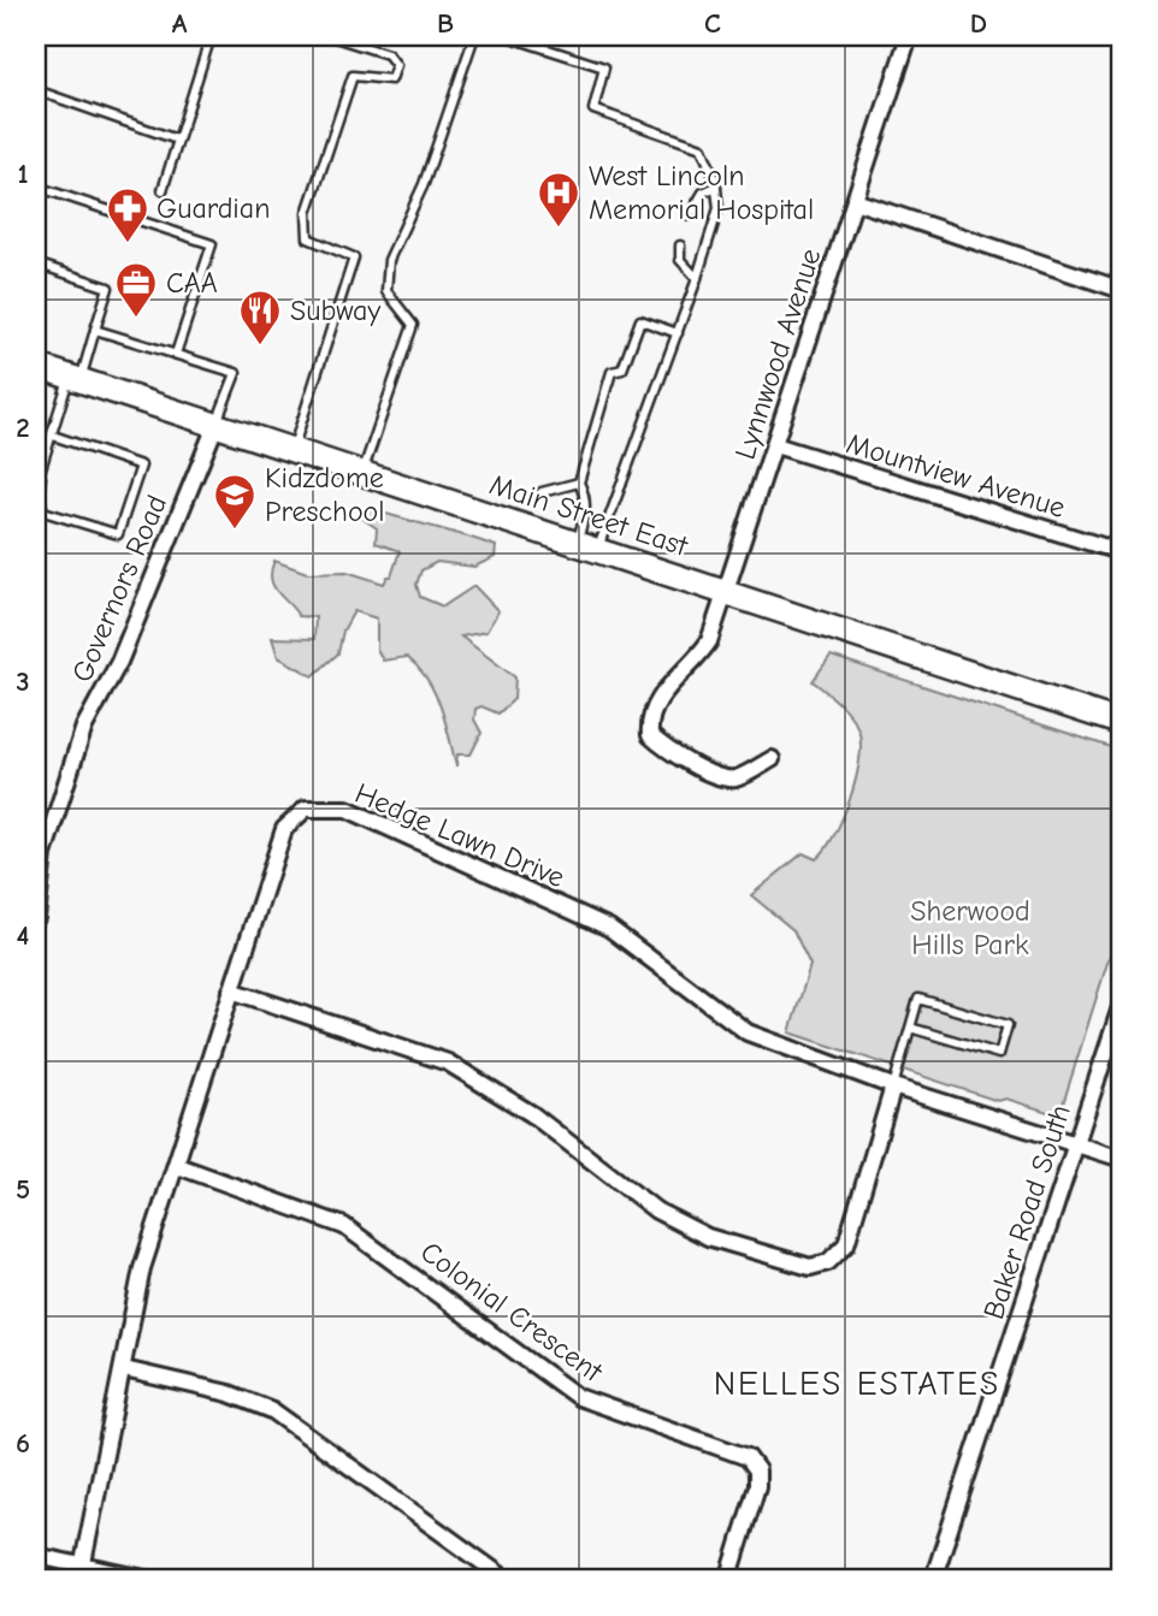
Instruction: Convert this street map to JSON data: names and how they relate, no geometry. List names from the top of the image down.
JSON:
{
  "streets": {
    "main road": ["Main Street East"],
    "street": [
      "Lynnwood Avenue",
      "Mountview Avenue",
      "Governors Road",
      "Hedge Lawn Drive",
      "Baker Road South",
      "Colonial Crescent"
    ]
  },
  "crossings": [
    ["Lynnwood Avenue", "Mountview Avenue"],
    ["Lynnwood Avenue", "Main Street East"],
    ["Main Street East", "Governors Road"],
    ["Hedge Lawn Drive", "Baker Road South"],
    ["Hedge Lawn Drive", "Colonial Crescent"]
  ],
  "districts": ["NELLES ESTATES"],
  "parks": ["Sherwood Hills Park"],
  "places": {
    "hospital": ["West Lincoln Memorial Hospital"],
    "pharmacy": ["Guardian"],
    "office": ["CAA"],
    "restaurant": ["Subway"],
    "school or university": ["Kidzdome Preschool"]
  },
  "grid": {
    "columns": [
      "A",
      "B",
      "C",
      "D"
    ],
    "rows": [
      "1",
      "2",
      "3",
      "4",
      "5",
      "6"
    ]
  }
}
